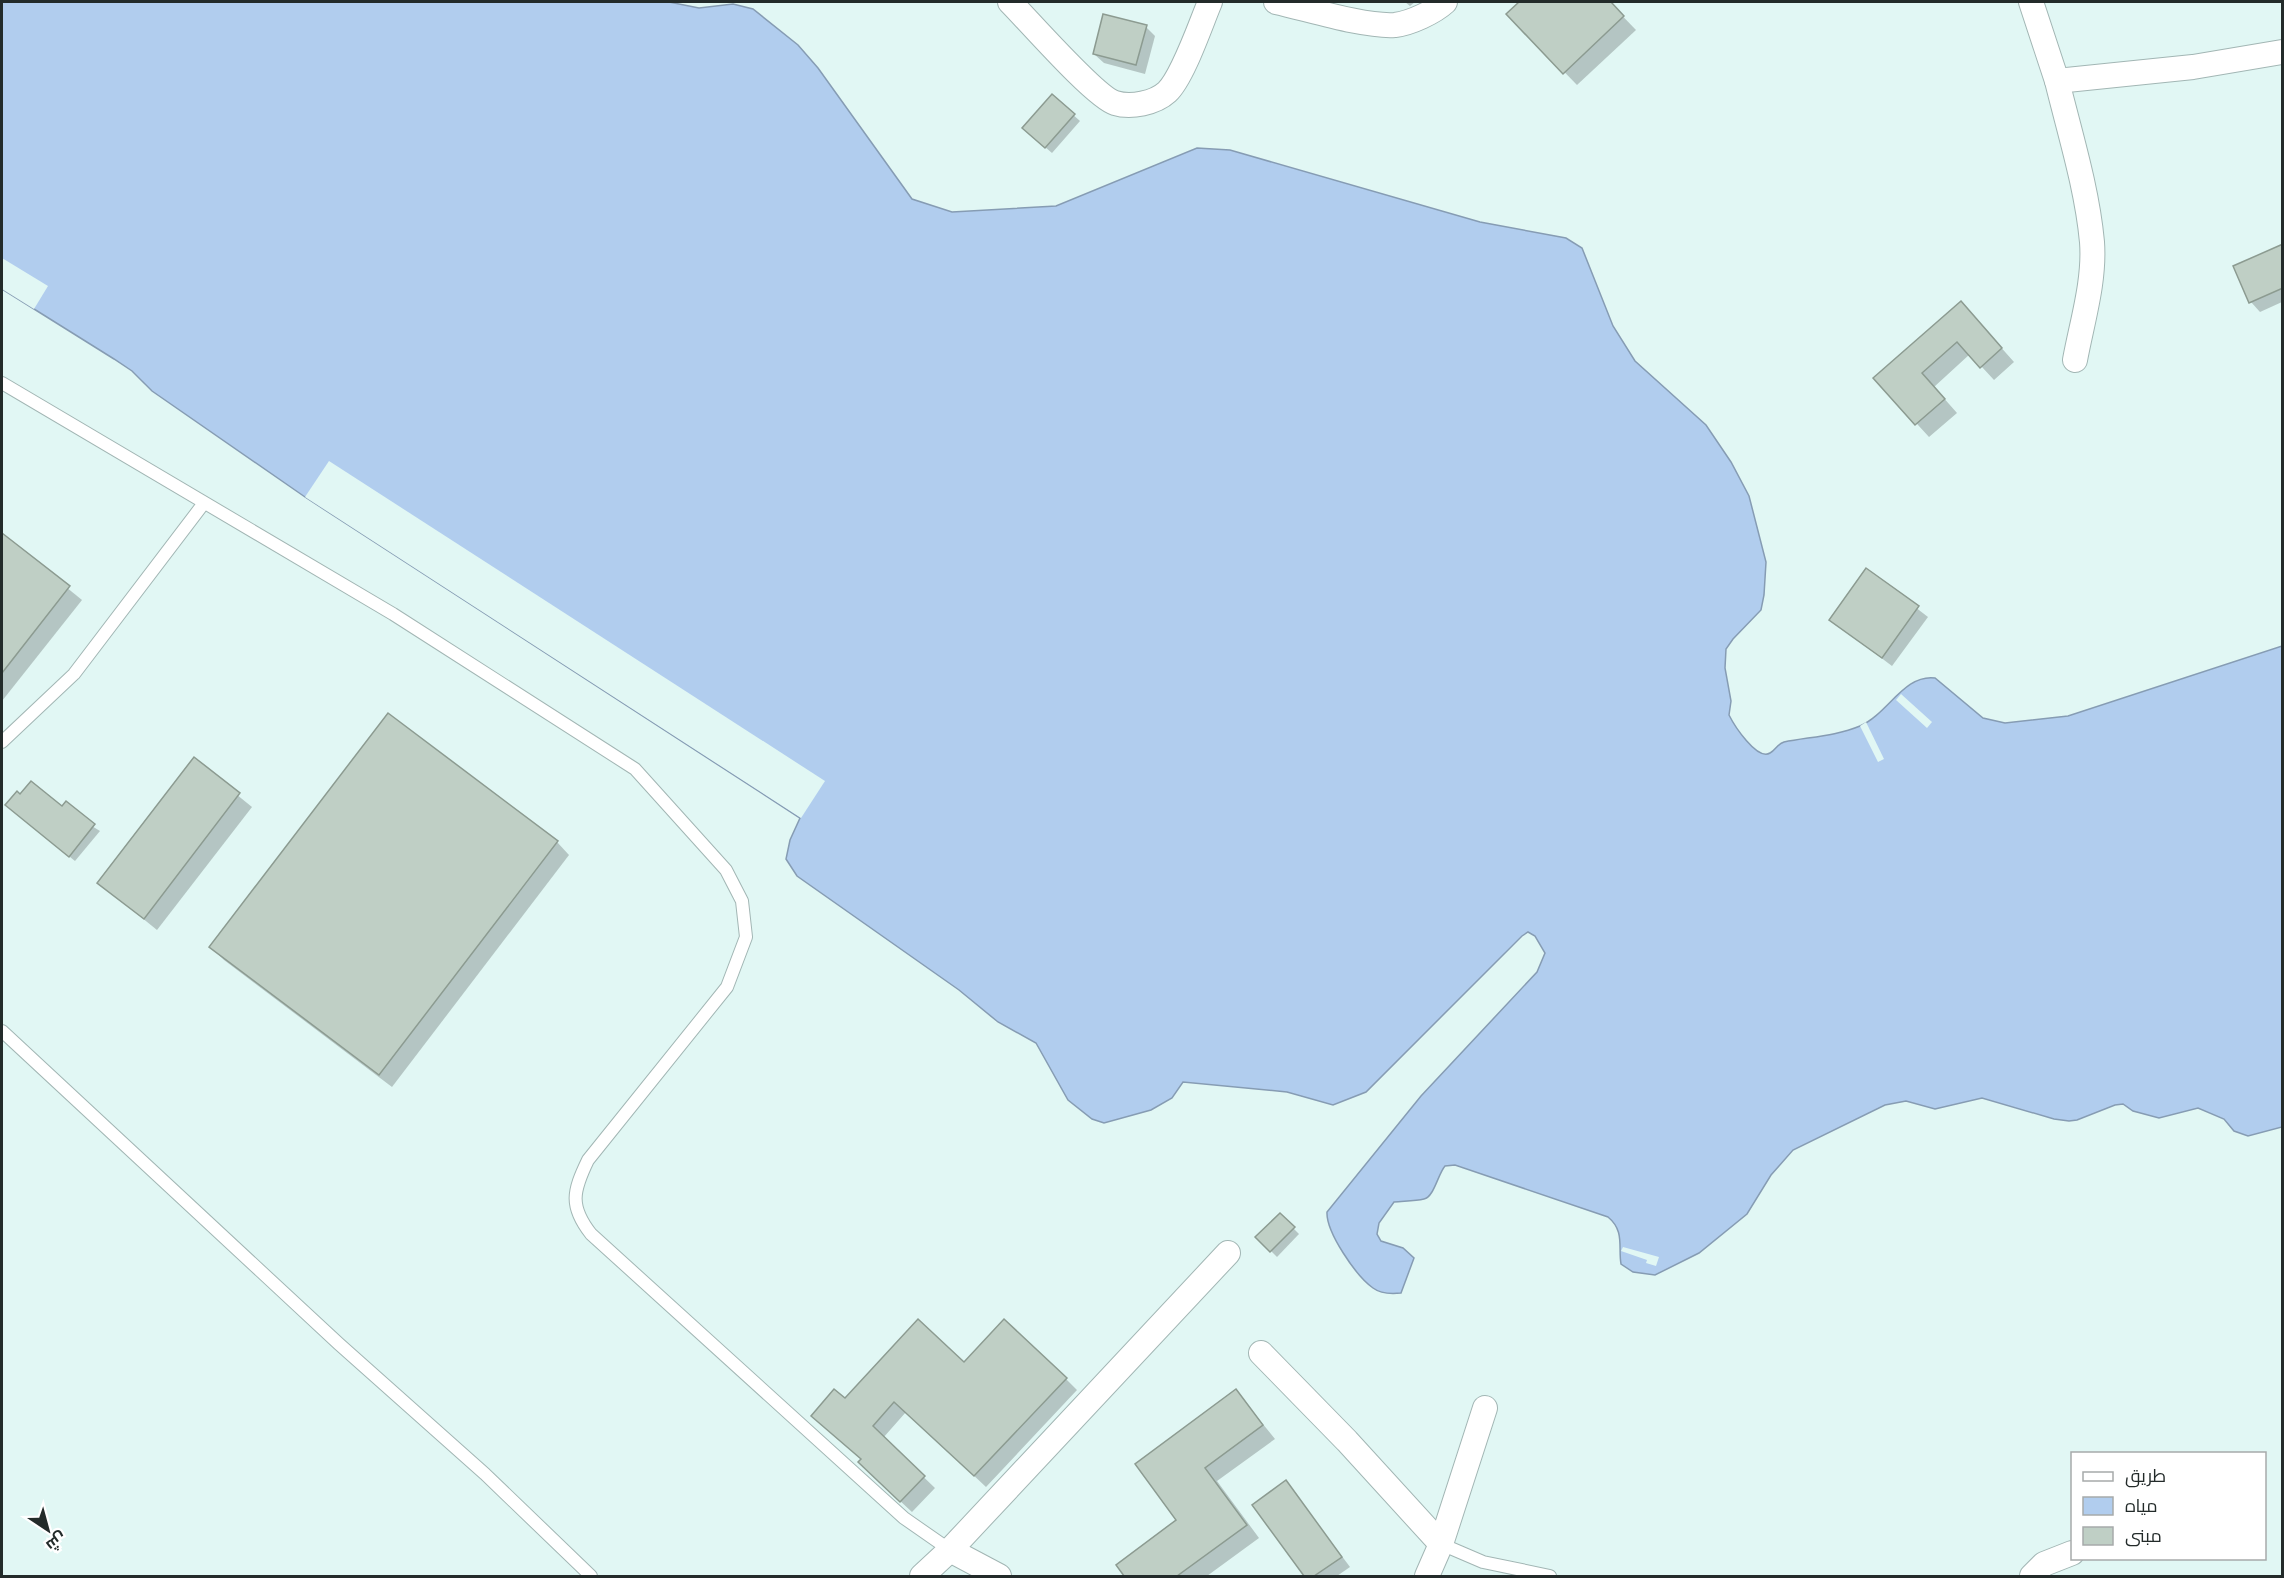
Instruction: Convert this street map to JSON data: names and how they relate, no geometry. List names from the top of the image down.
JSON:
{
  "legend": ["طريق", "مياه", "مبنى"],
  "north": "bottom right"
}
